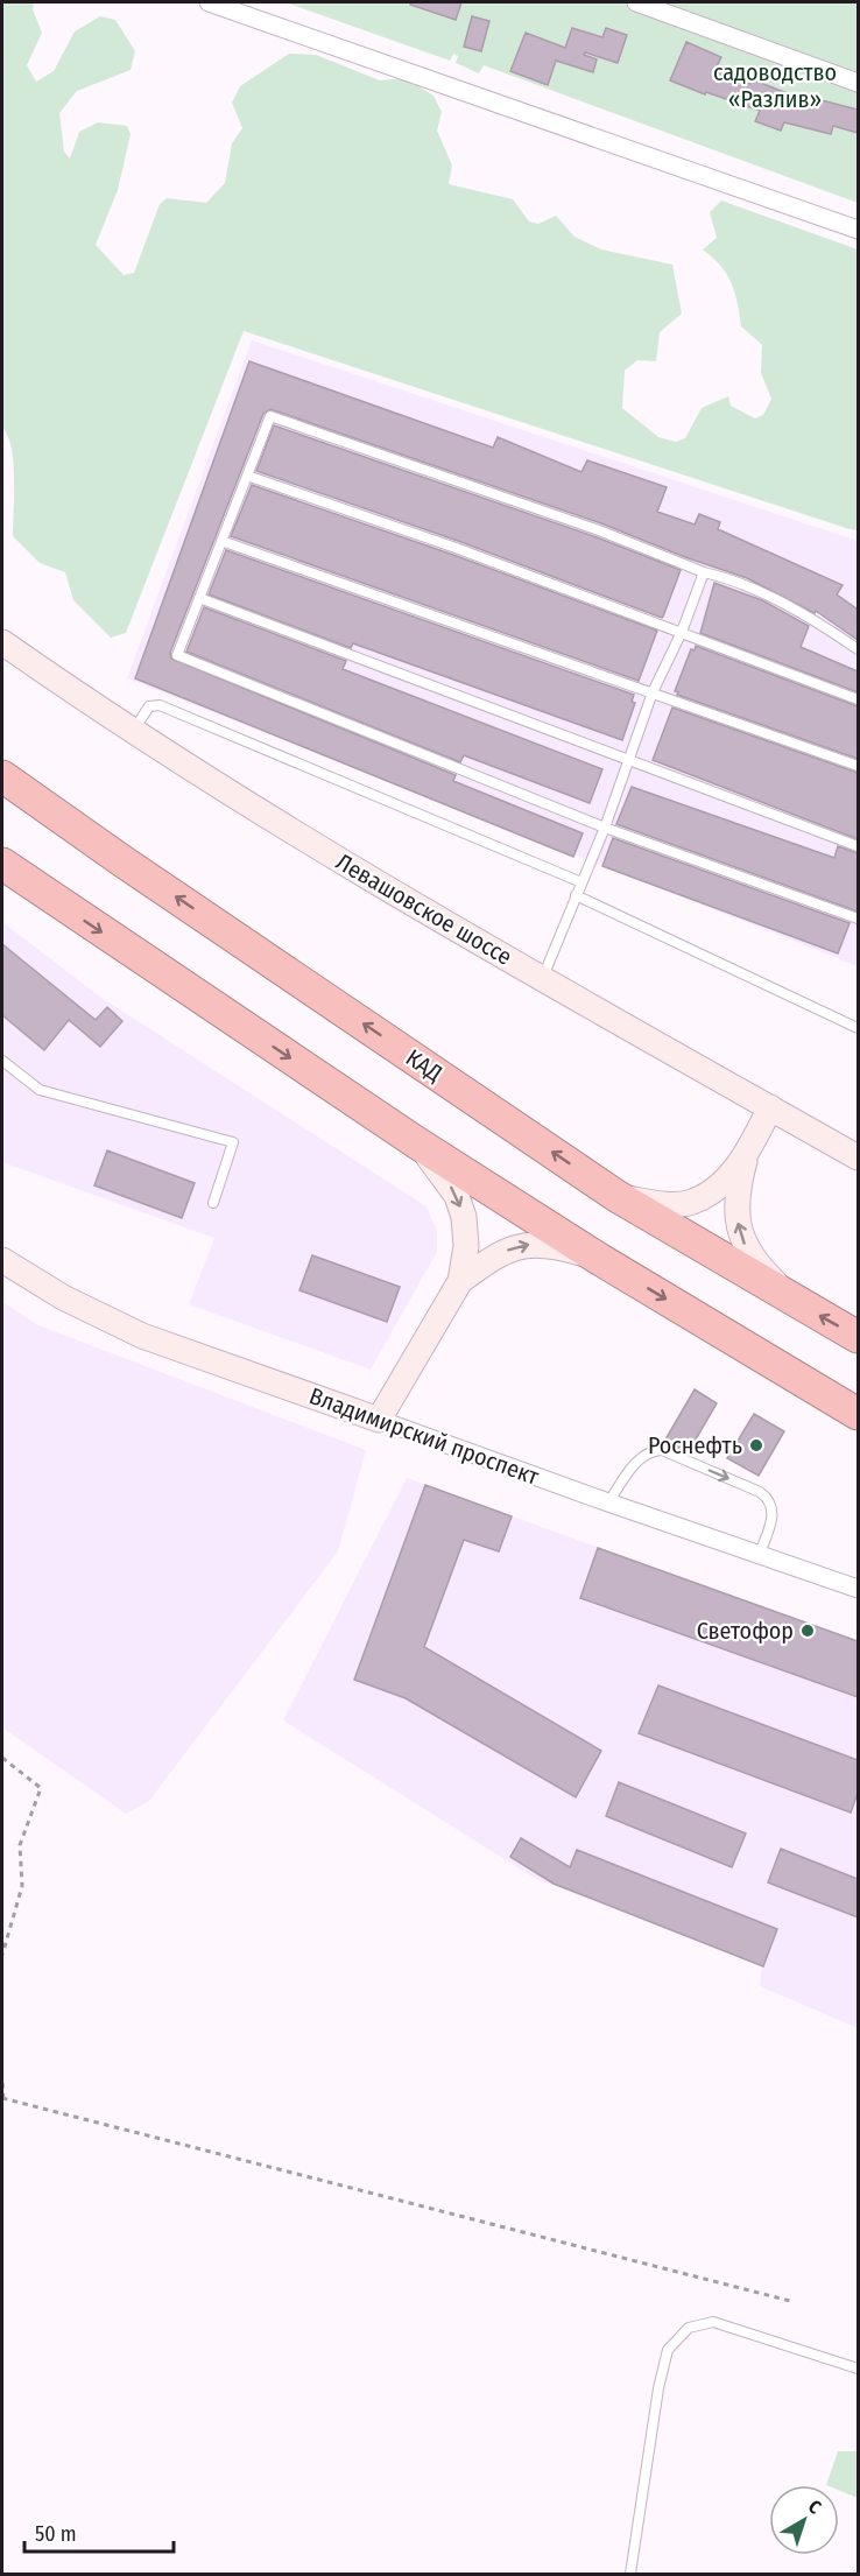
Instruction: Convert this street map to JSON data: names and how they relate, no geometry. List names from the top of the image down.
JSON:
{
  "streets": {
    "highway": ["КАД"],
    "main road": ["Левашовское шоссе", "Владимирский проспект"]
  },
  "parks": ["садоводство «Разлив»"],
  "places": ["Роснефть", "Светофор"],
  "scale_bar": "50 m",
  "north": "top right"
}
